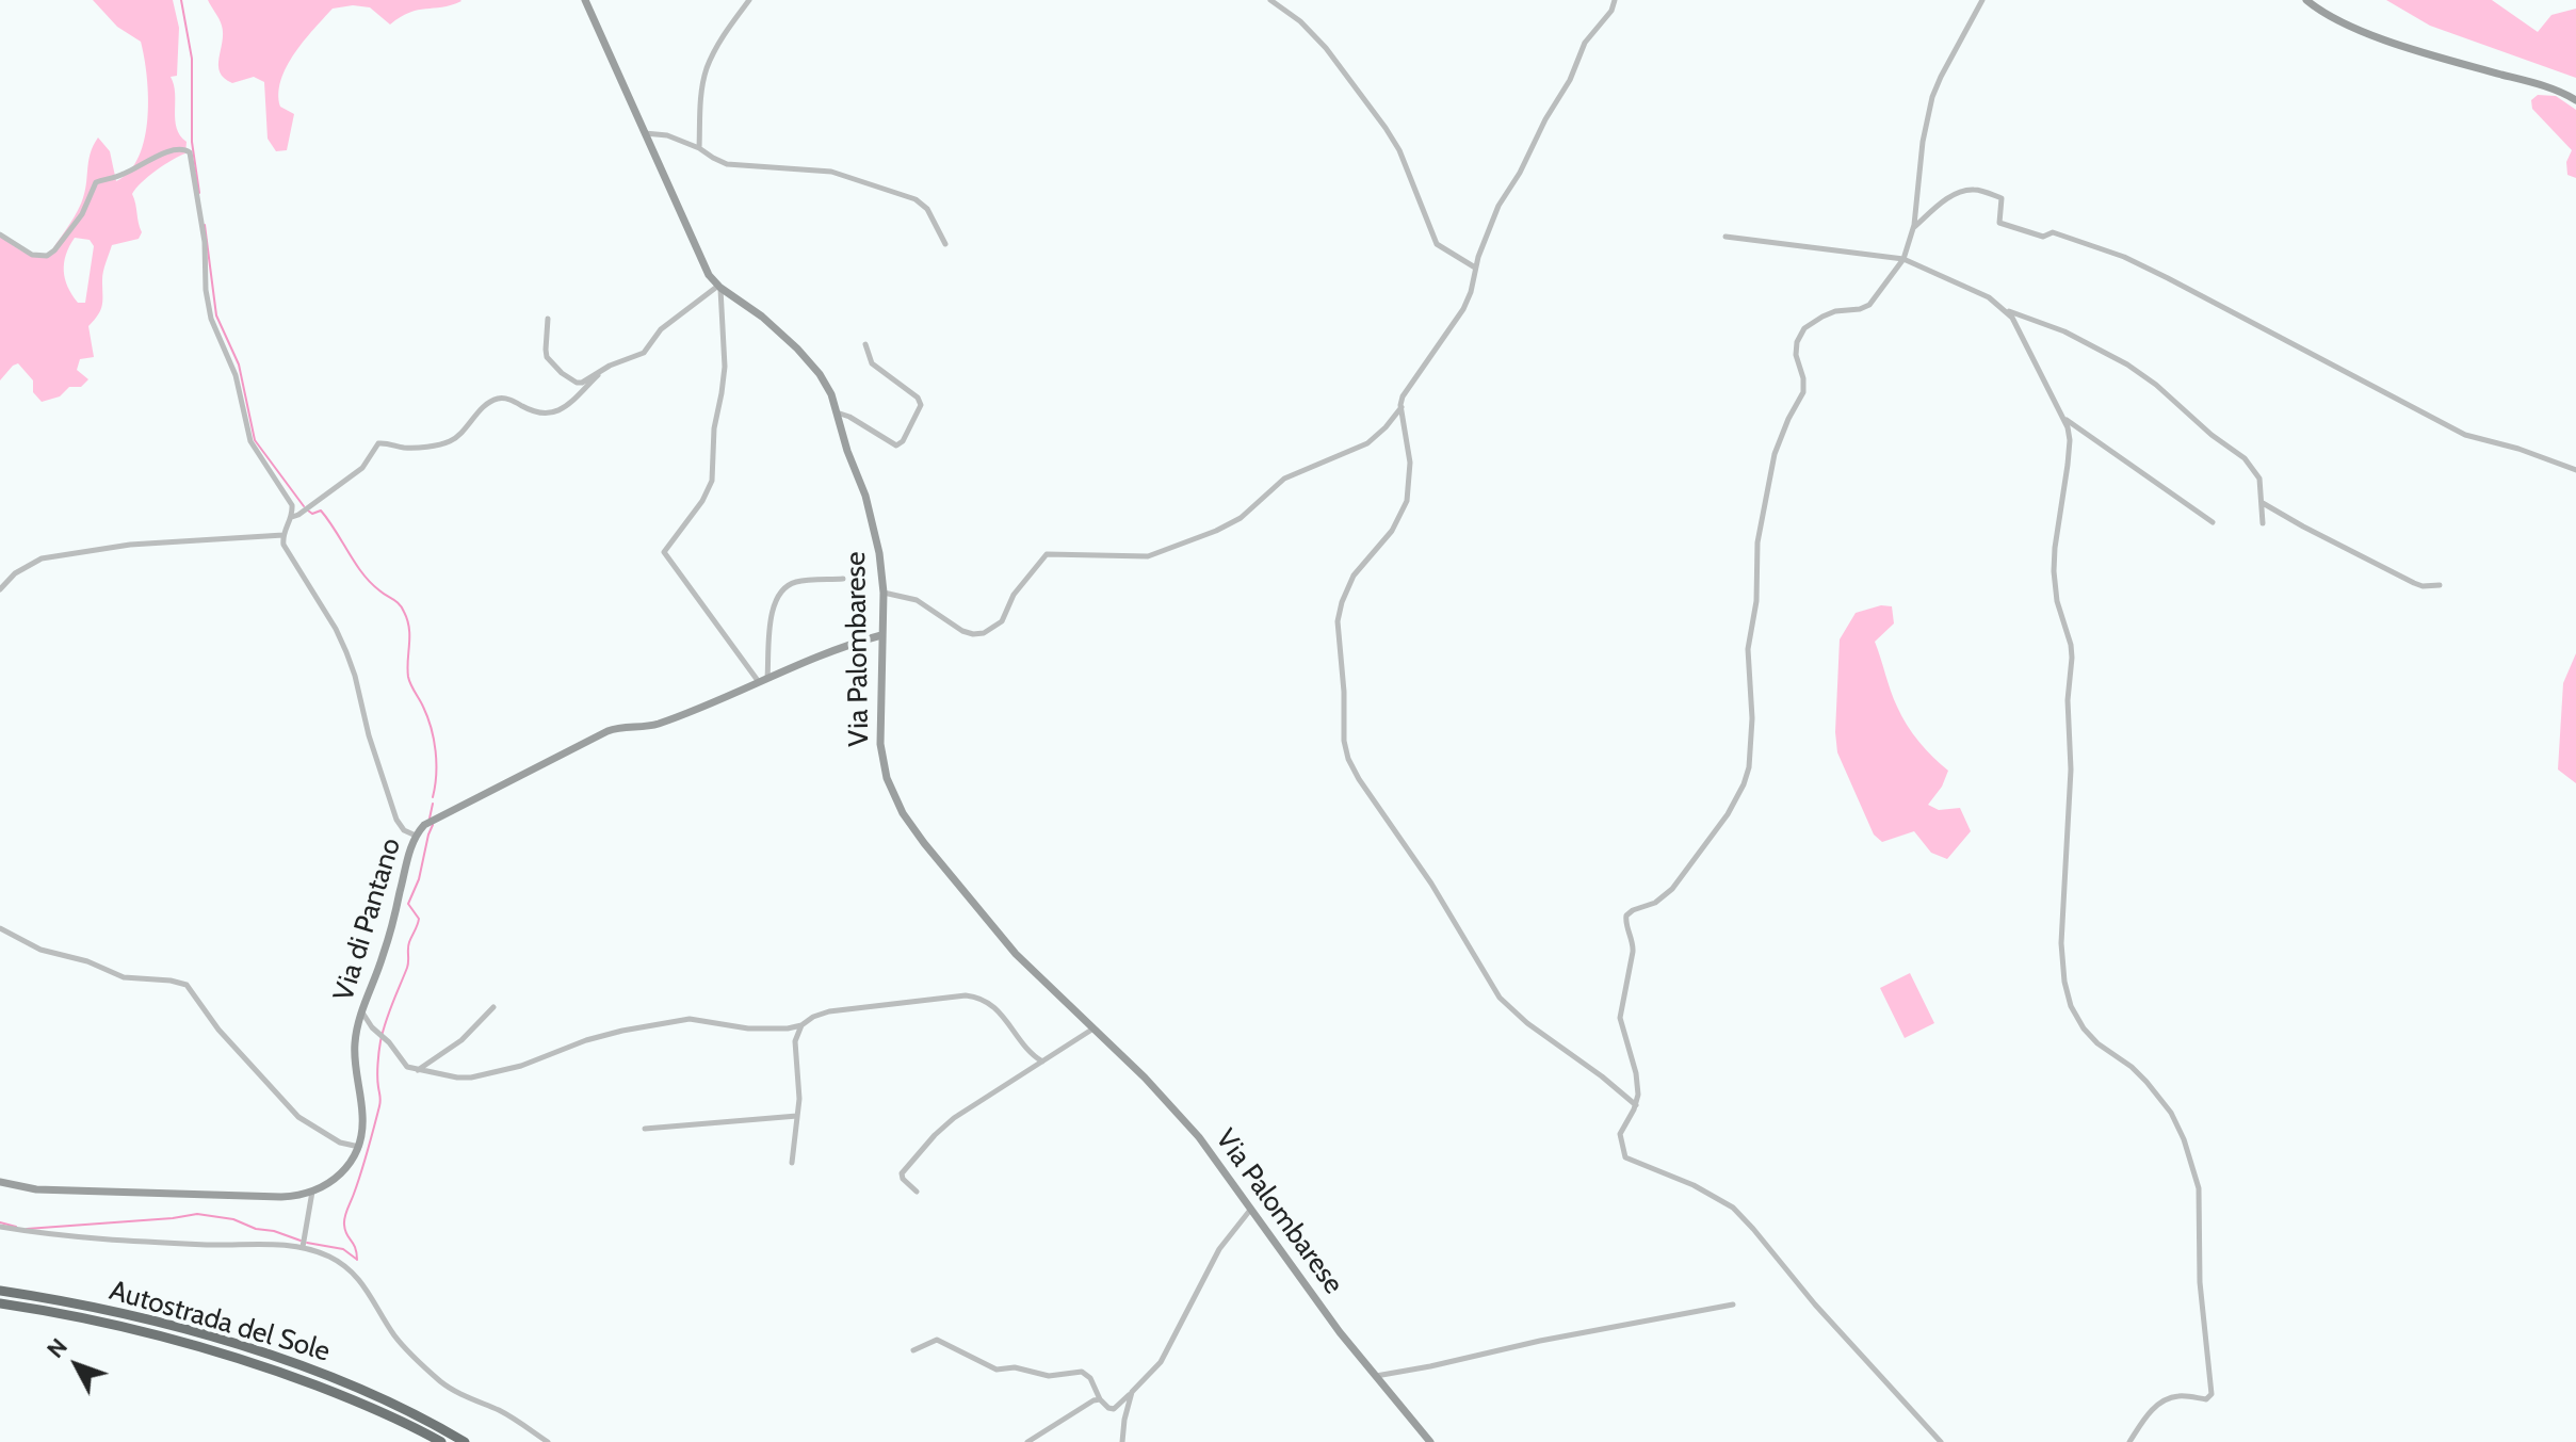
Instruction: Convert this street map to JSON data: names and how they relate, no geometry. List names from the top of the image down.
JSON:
{
  "streets": {
    "highway": ["Autostrada del Sole"],
    "main road": ["Via Palombarese", "Via di Pantano"]
  },
  "crossings": [
    ["Via Palombarese", "Via di Pantano"]
  ],
  "north": "top left"
}
